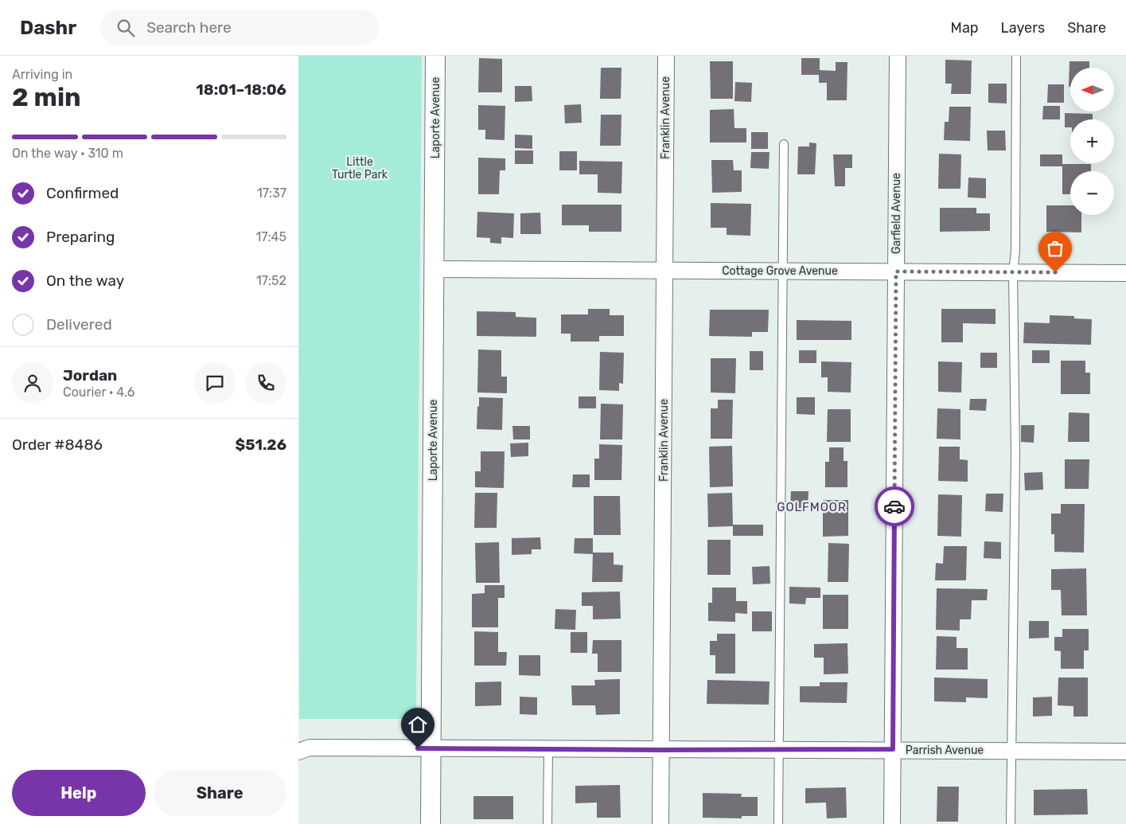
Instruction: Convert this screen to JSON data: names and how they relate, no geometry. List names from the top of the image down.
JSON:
{
  "streets": {
    "street": [
      "Laporte Avenue",
      "Franklin Avenue",
      "Garfield Avenue",
      "Cottage Grove Avenue",
      "Parrish Avenue"
    ]
  },
  "crossings": [
    ["Laporte Avenue", "Cottage Grove Avenue"],
    ["Laporte Avenue", "Parrish Avenue"],
    ["Franklin Avenue", "Cottage Grove Avenue"],
    ["Franklin Avenue", "Parrish Avenue"],
    ["Garfield Avenue", "Cottage Grove Avenue"],
    ["Garfield Avenue", "Parrish Avenue"]
  ],
  "districts": ["GOLFMOOR"],
  "parks": ["Little Turtle Park"],
  "north": "left",
  "page": {
    "header": "Dashr",
    "search": "Search here",
    "nav": ["Map", "Layers", "Share"],
    "heading": ["2 min", "Arriving in", "18:01–18:06"],
    "panel": [
      "Jordan",
      "Courier · 4.6",
      "Order #8486",
      "$51.26"
    ],
    "map_buttons": ["+", "−"],
    "bar": "On the way · 310 m",
    "list": [
      ["Confirmed", "17:37"],
      ["Preparing", "17:45"],
      ["On the way", "17:52"],
      "Delivered"
    ],
    "buttons": ["Help", "Share"]
  }
}
